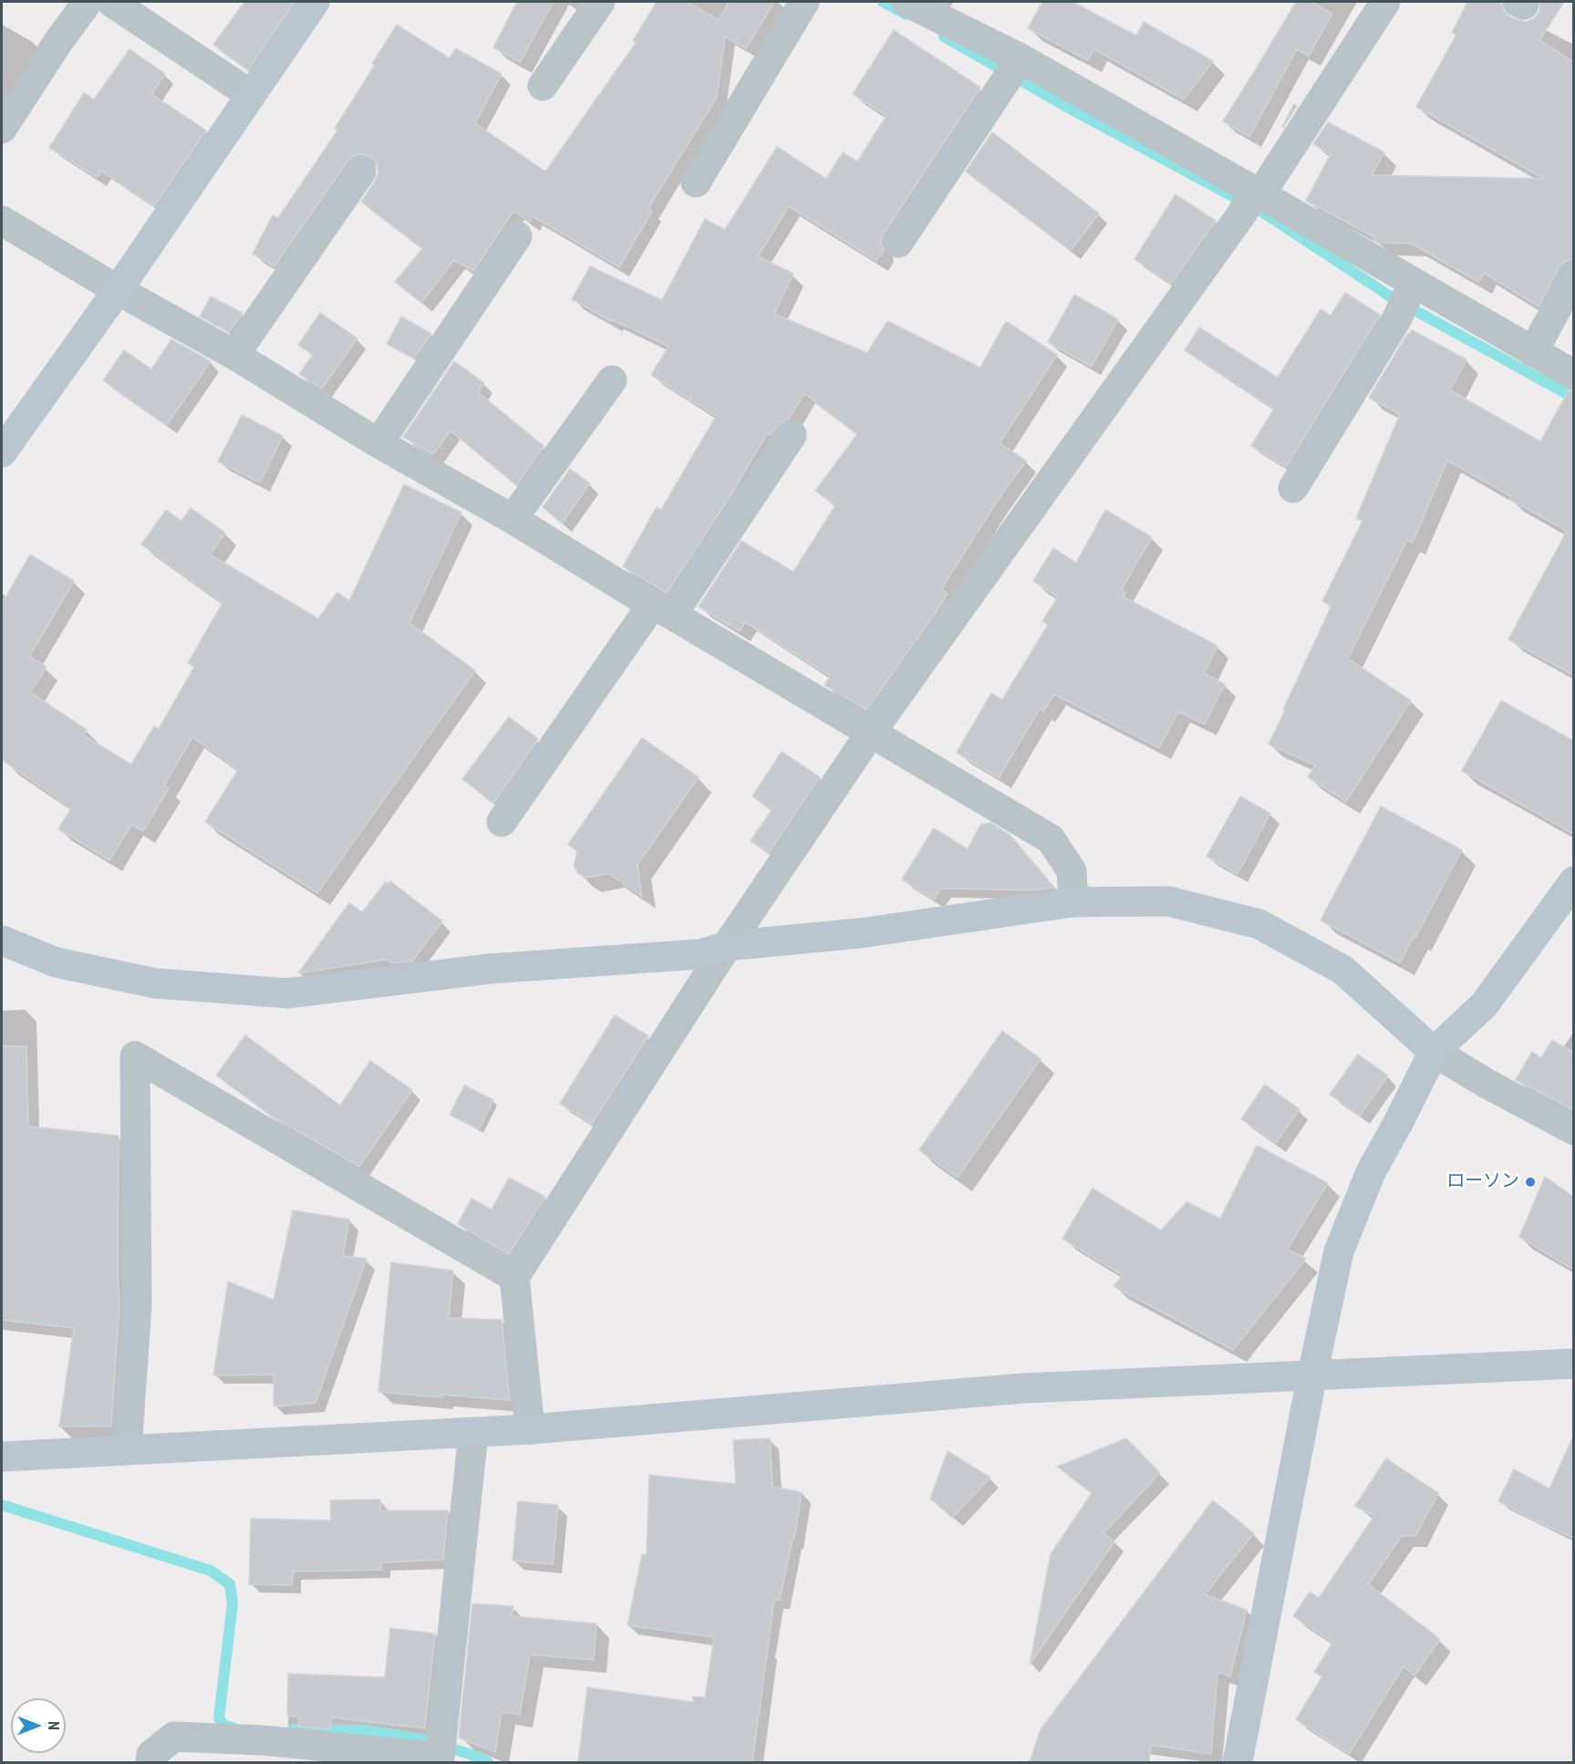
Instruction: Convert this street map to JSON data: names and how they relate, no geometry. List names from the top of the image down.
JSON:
{
  "places": ["ローソン"],
  "north": "right"
}
